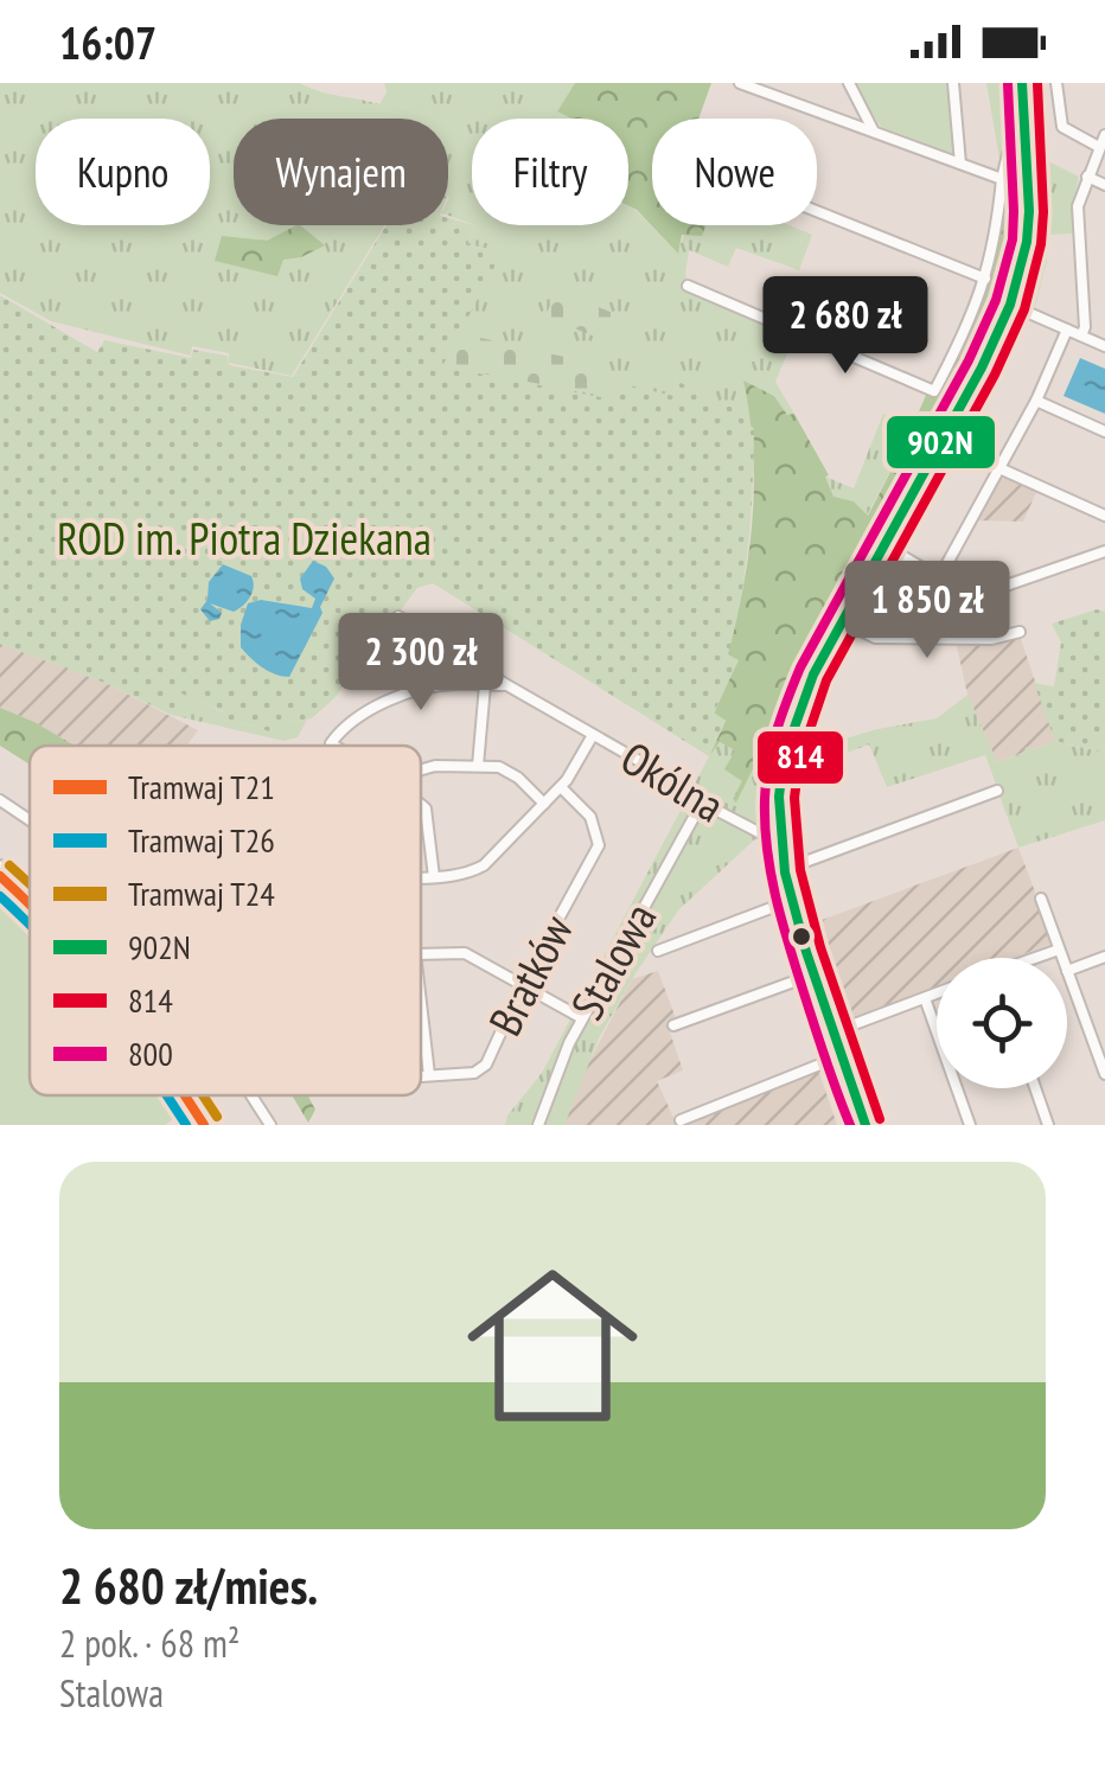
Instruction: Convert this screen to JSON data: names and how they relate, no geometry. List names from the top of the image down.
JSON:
{
  "streets": {
    "street": ["Okólna", "Stalowa", "Bratków"]
  },
  "crossings": [
    ["Okólna", "Stalowa"]
  ],
  "parks": ["ROD im. Piotra Dziekana"],
  "lines": [
    "transit line 902N",
    "transit line 814",
    "transit line 800",
    "tram line T24",
    "tram line T21",
    "tram line T26"
  ],
  "legend": [
    "Tramwaj T21",
    "Tramwaj T26",
    "Tramwaj T24",
    "902N",
    "814",
    "800"
  ],
  "page": {
    "status": "16:07",
    "chip": [
      "Kupno",
      "Wynajem",
      "Filtry",
      "Nowe"
    ],
    "price": ["2 680 zł", "1 850 zł", "2 300 zł"],
    "list": [
      {
        "name": "2 680 zł/mies.",
        "note": "2 pok. · 68 m² · Stalowa"
      }
    ]
  }
}
